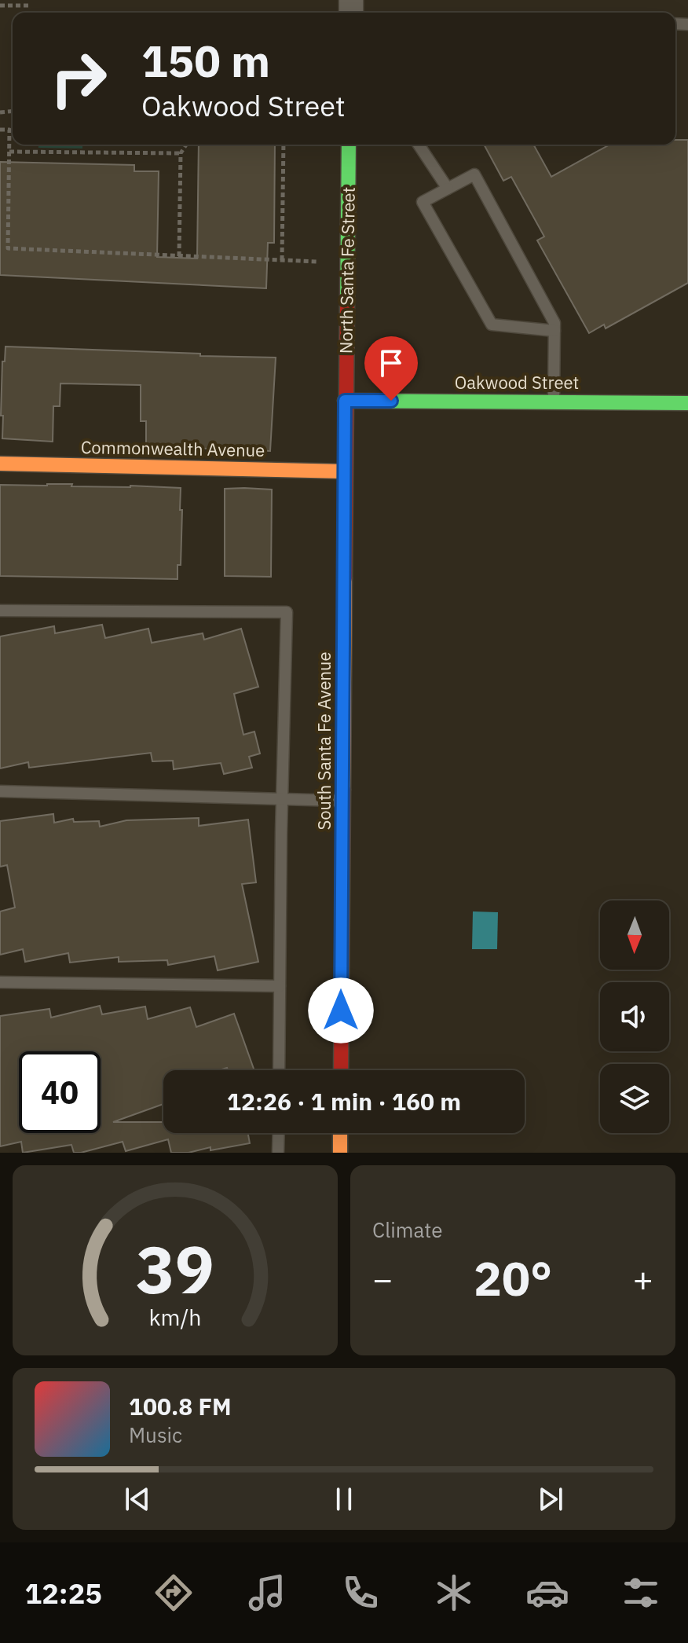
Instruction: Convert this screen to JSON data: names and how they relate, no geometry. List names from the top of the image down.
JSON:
{
  "streets": {
    "street": [
      "North Santa Fe Street",
      "Oakwood Street",
      "Commonwealth Avenue",
      "South Santa Fe Avenue"
    ]
  },
  "crossings": [
    ["North Santa Fe Street", "Oakwood Street"],
    ["North Santa Fe Street", "South Santa Fe Avenue"],
    ["Oakwood Street", "South Santa Fe Avenue"],
    ["Commonwealth Avenue", "South Santa Fe Avenue"]
  ],
  "north": "bottom",
  "page": {
    "turn": ["150 m", "Oakwood Street"],
    "limit": "40",
    "trip": "12:26 · 1 min · 160 m",
    "tile": "Climate",
    "heat": ["−", "20°", "+"],
    "song": ["100.8 FM", "Music"],
    "tabs": "12:25",
    "gauge": ["39", "km/h"]
  }
}
